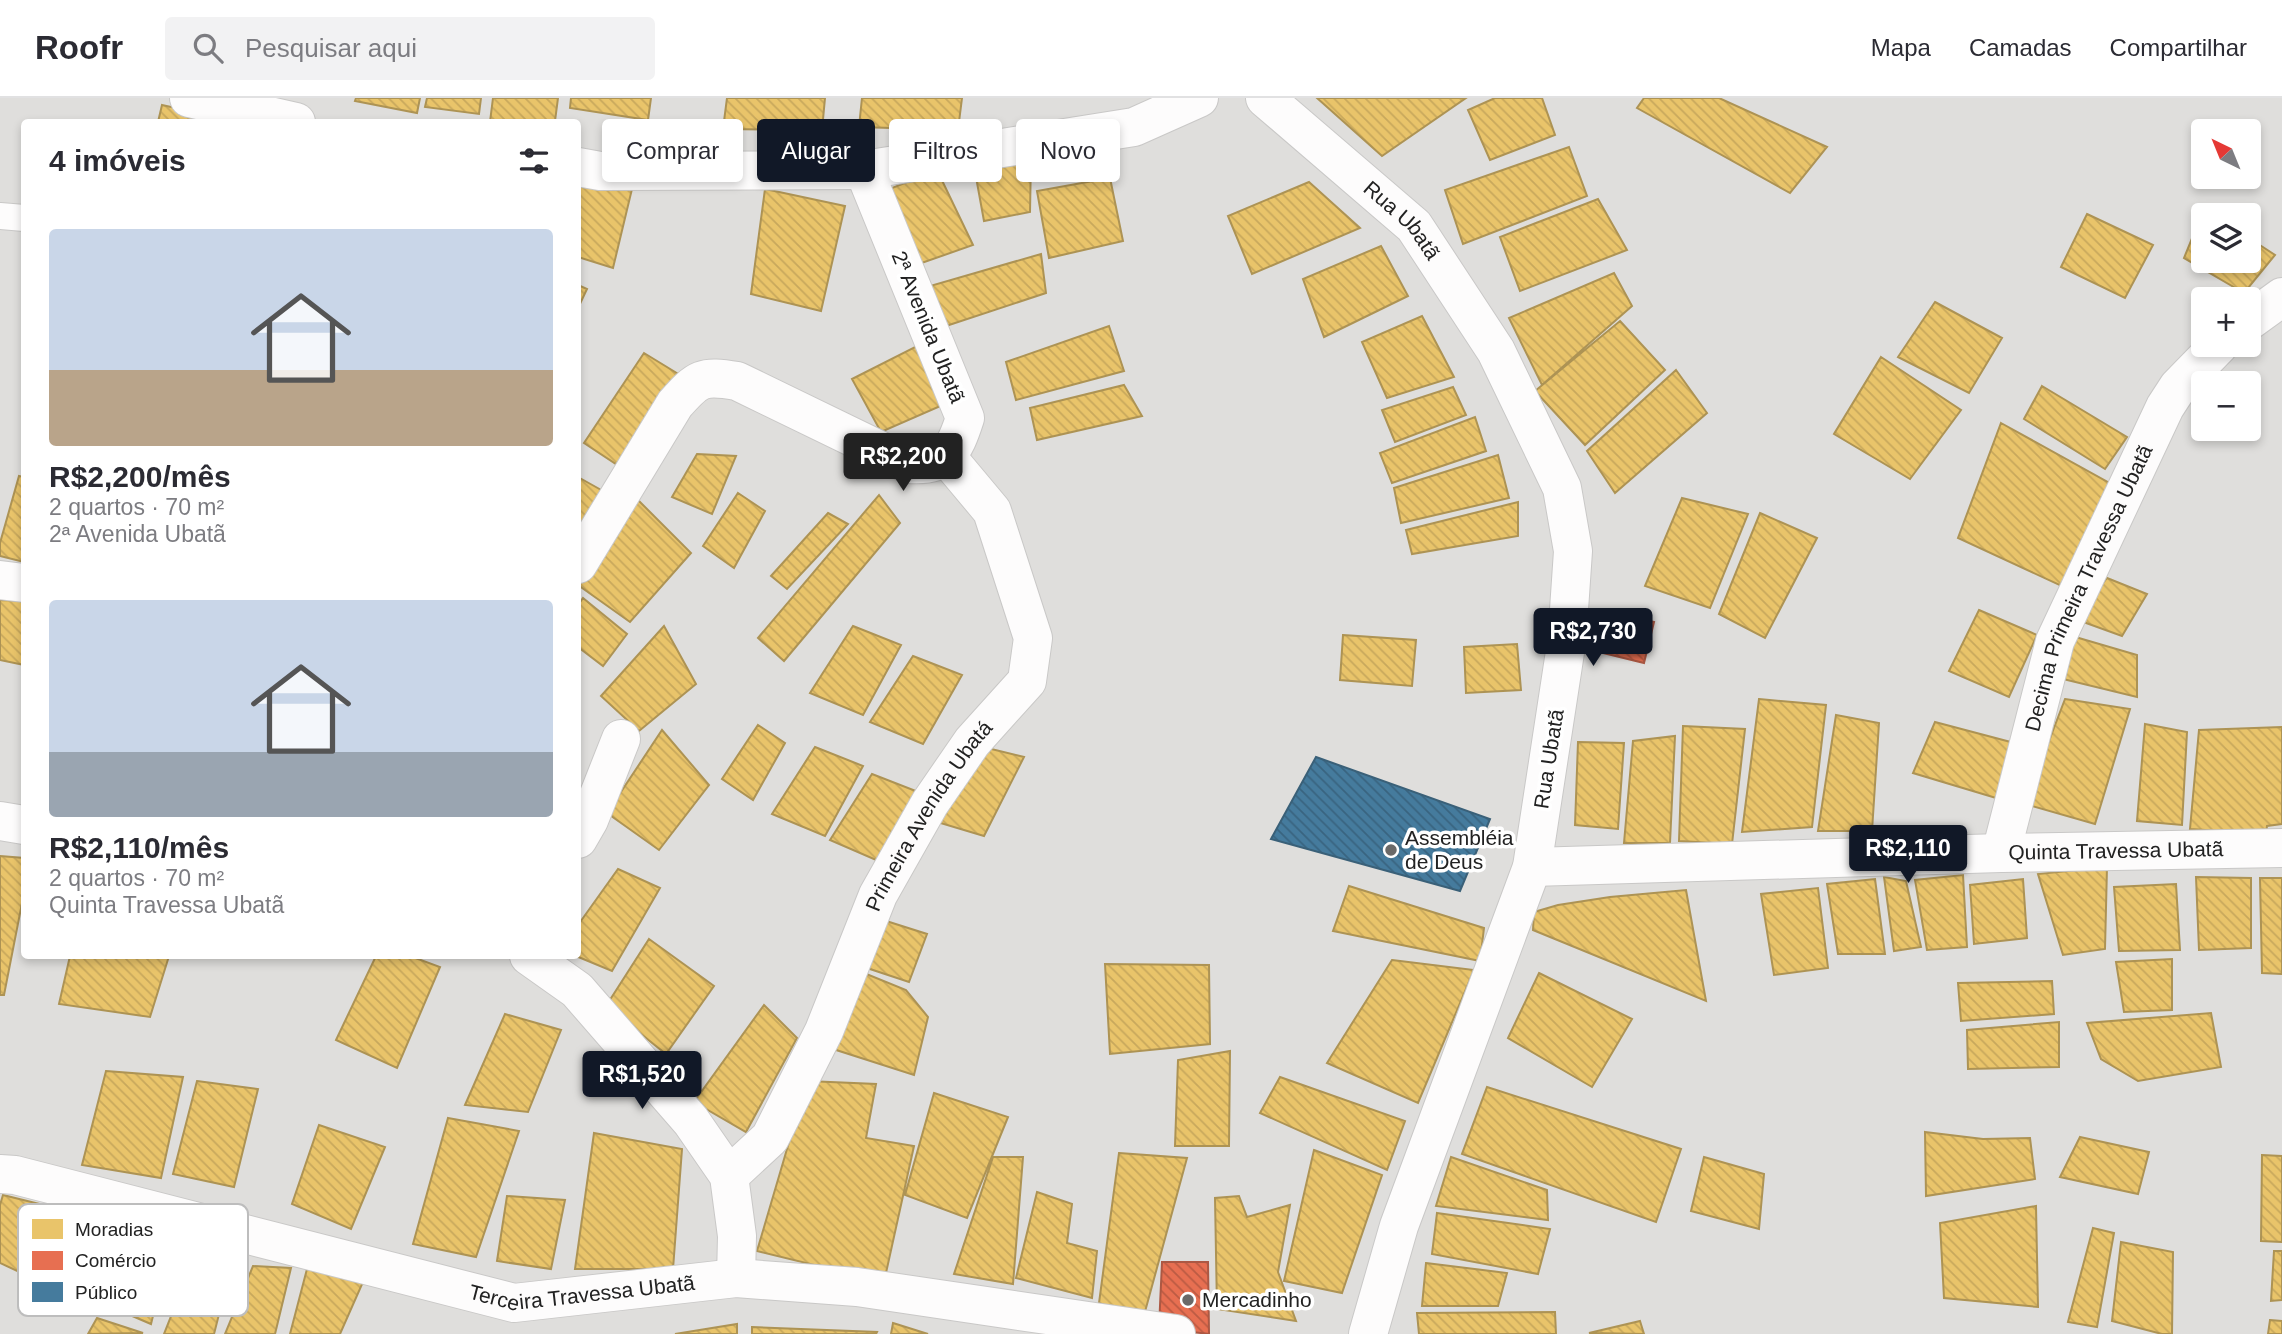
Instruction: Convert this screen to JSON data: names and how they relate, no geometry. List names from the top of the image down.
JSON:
{
  "streets": {
    "street": [
      "Rua Ubatã",
      "2ª Avenida Ubatã",
      "Decima Primeira Travessa Ubatã",
      "Primeira Avenida Ubatá",
      "Quinta Travessa Ubatã",
      "Terceira Travessa Ubatã"
    ]
  },
  "crossings": [
    ["Rua Ubatã", "Quinta Travessa Ubatã"],
    ["2ª Avenida Ubatã", "Primeira Avenida Ubatá"],
    ["Decima Primeira Travessa Ubatã", "Quinta Travessa Ubatã"]
  ],
  "places": ["Assembléia de Deus", "Mercadinho"],
  "legend": ["Moradias", "Comércio", "Público"],
  "north": "top left",
  "page": {
    "header": "Roofr",
    "search": "Pesquisar aqui",
    "nav": ["Mapa", "Camadas", "Compartilhar"],
    "map_buttons": ["+", "−"],
    "chip": [
      "Comprar",
      "Alugar",
      "Filtros",
      "Novo"
    ],
    "heading": "4 imóveis",
    "list": [
      {
        "name": "R$2,200/mês",
        "note": "2 quartos · 70 m² · 2ª Avenida Ubatã"
      },
      {
        "name": "R$2,110/mês",
        "note": "2 quartos · 70 m² · Quinta Travessa Ubatã"
      }
    ],
    "price": [
      "R$2,200",
      "R$2,730",
      "R$2,110",
      "R$1,520"
    ]
  }
}
